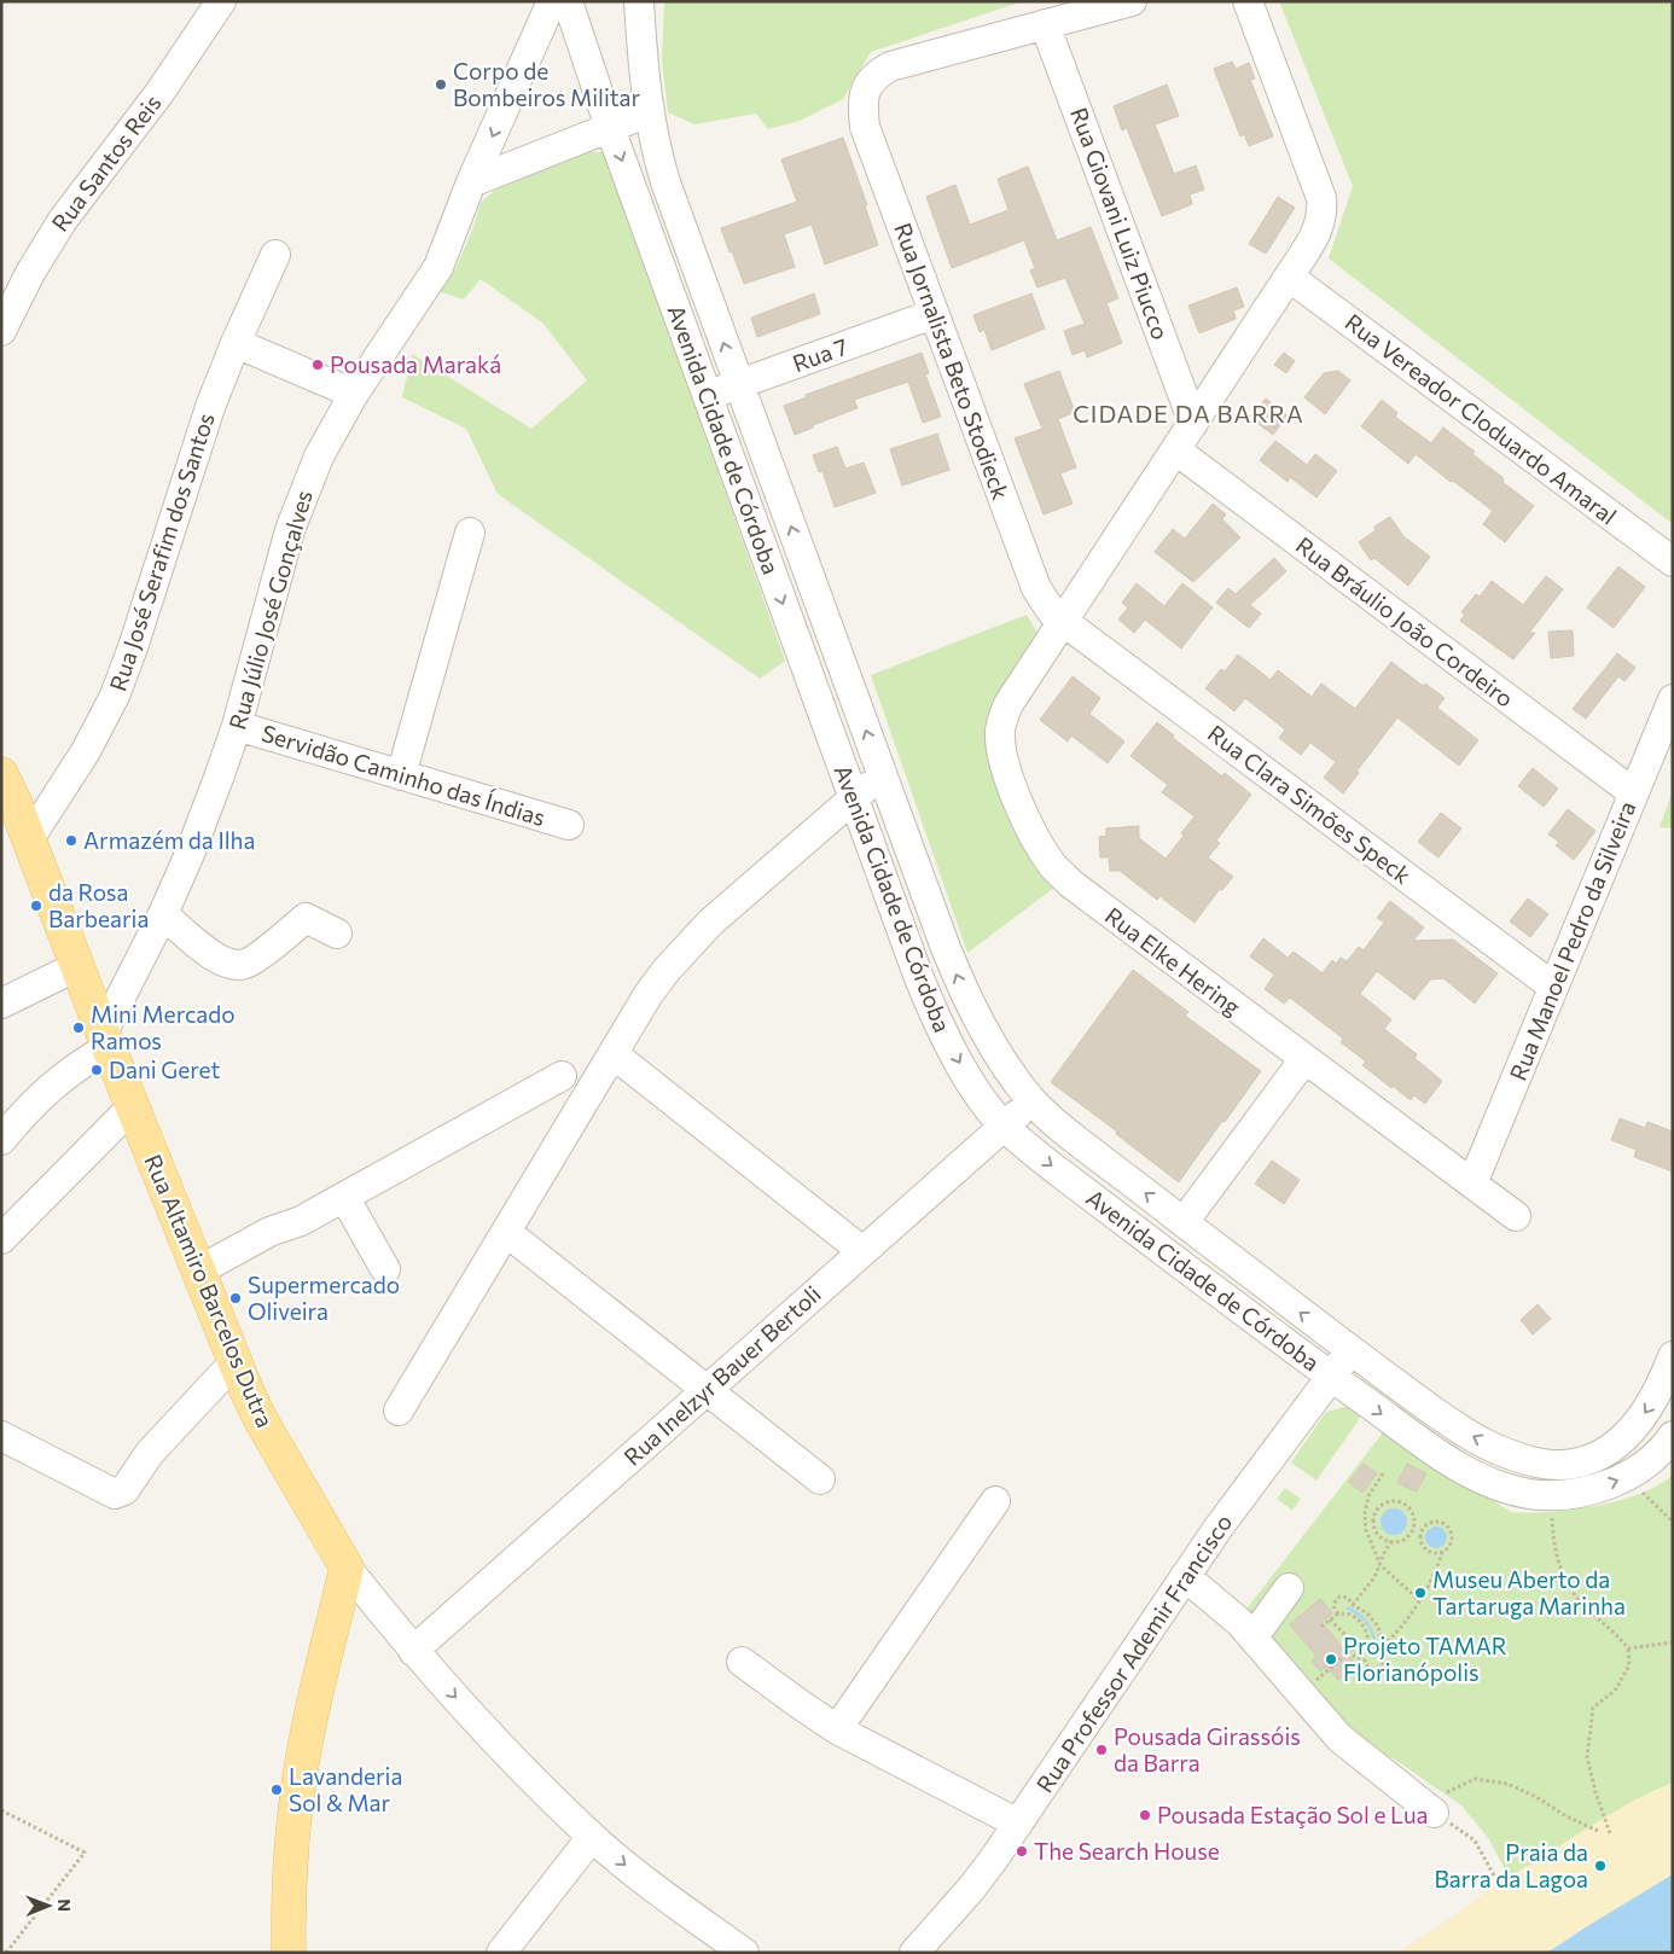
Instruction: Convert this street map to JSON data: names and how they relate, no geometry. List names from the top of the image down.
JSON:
{
  "streets": {
    "main road": ["Rua Altamiro Barcelos Dutra"],
    "street": [
      "Rua Santos Reis",
      "Rua Giovani Luiz Piucco",
      "Rua 7",
      "Rua Jornalista Beto Stodieck",
      "Rua Vereador Cloduardo Amaral",
      "Avenida Cidade de Córdoba",
      "Rua José Serafim dos Santos",
      "Rua Júlio José Gonçalves",
      "Rua Bráulio João Cordeiro",
      "Servidão Caminho das Índias",
      "Rua Clara Simões Speck",
      "Rua Manoel Pedro da Silveira",
      "Rua Elke Hering",
      "Rua Inelzyr Bauer Bertoli",
      "Rua Professor Ademir Francisco"
    ]
  },
  "crossings": [
    ["Rua Giovani Luiz Piucco", "Rua Jornalista Beto Stodieck"],
    ["Rua Giovani Luiz Piucco", "Rua Elke Hering"],
    ["Rua 7", "Rua Jornalista Beto Stodieck"],
    ["Rua 7", "Avenida Cidade de Córdoba"],
    ["Rua Jornalista Beto Stodieck", "Rua Clara Simões Speck"],
    ["Rua Jornalista Beto Stodieck", "Rua Elke Hering"],
    ["Rua Vereador Cloduardo Amaral", "Rua Elke Hering"],
    ["Avenida Cidade de Córdoba", "Rua Inelzyr Bauer Bertoli"],
    ["Avenida Cidade de Córdoba", "Rua Professor Ademir Francisco"],
    ["Rua José Serafim dos Santos", "Rua Altamiro Barcelos Dutra"],
    ["Rua Júlio José Gonçalves", "Servidão Caminho das Índias"],
    ["Rua Júlio José Gonçalves", "Rua Altamiro Barcelos Dutra"],
    ["Rua Bráulio João Cordeiro", "Rua Manoel Pedro da Silveira"],
    ["Rua Bráulio João Cordeiro", "Rua Elke Hering"],
    ["Rua Clara Simões Speck", "Rua Manoel Pedro da Silveira"],
    ["Rua Clara Simões Speck", "Rua Elke Hering"],
    ["Rua Manoel Pedro da Silveira", "Rua Elke Hering"]
  ],
  "districts": ["CIDADE DA BARRA"],
  "places": [
    "Corpo de Bombeiros Militar",
    "Pousada Maraká",
    "Armazém da Ilha",
    "da Rosa Barbearia",
    "Mini Mercado Ramos",
    "Dani Geret",
    "Supermercado Oliveira",
    "Museu Aberto da Tartaruga Marinha",
    "Projeto TAMAR Florianópolis",
    "Pousada Girassóis da Barra",
    "Lavanderia Sol & Mar",
    "Pousada Estação Sol e Lua",
    "The Search House",
    "Praia da Barra da Lagoa"
  ],
  "north": "right"
}
